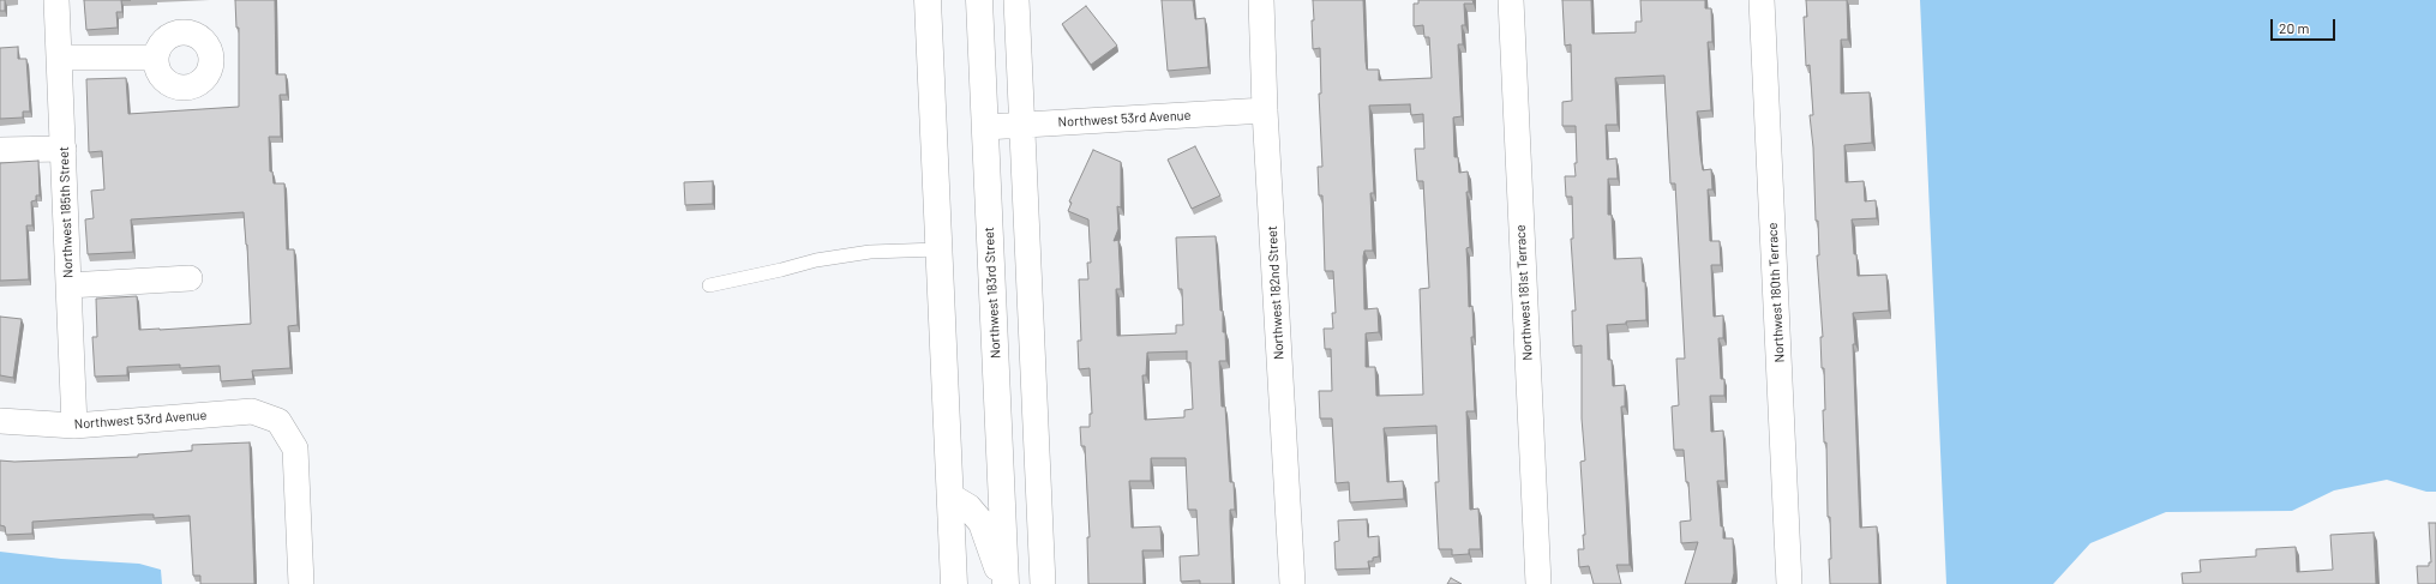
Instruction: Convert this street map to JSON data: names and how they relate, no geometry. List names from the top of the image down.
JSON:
{
  "streets": {
    "main road": ["Northwest 183rd Street"],
    "street": [
      "Northwest 53rd Avenue",
      "Northwest 185th Street",
      "Northwest 182nd Street",
      "Northwest 181st Terrace",
      "Northwest 180th Terrace"
    ]
  },
  "crossings": [
    ["Northwest 53rd Avenue", "Northwest 185th Street"],
    ["Northwest 53rd Avenue", "Northwest 183rd Street"],
    ["Northwest 53rd Avenue", "Northwest 182nd Street"]
  ],
  "scale_bar": "20 m"
}
